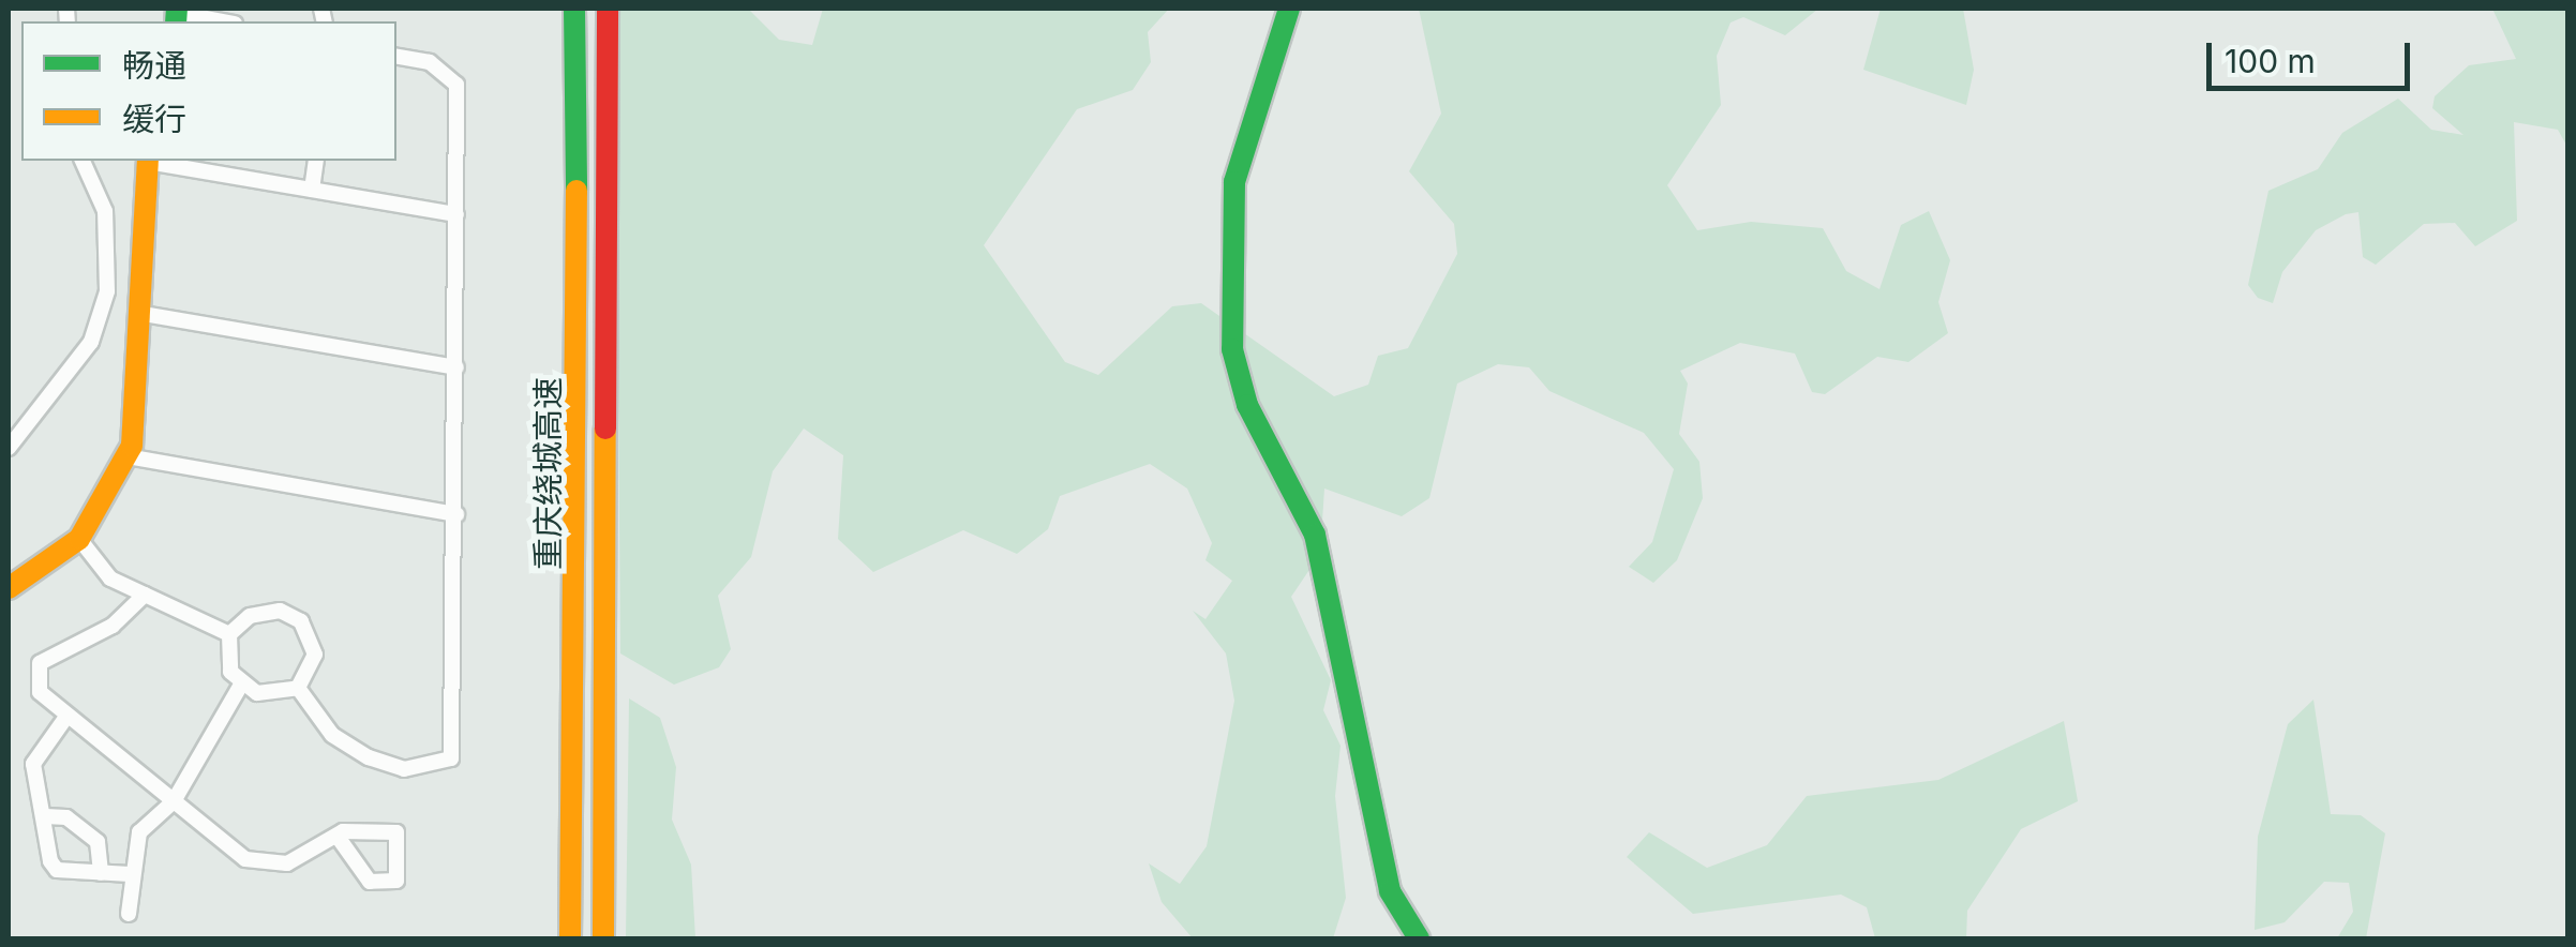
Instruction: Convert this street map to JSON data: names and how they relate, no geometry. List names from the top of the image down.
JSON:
{
  "streets": {
    "main road": ["重庆绕城高速"]
  },
  "legend": ["畅通", "缓行"],
  "scale_bar": "100 m"
}
